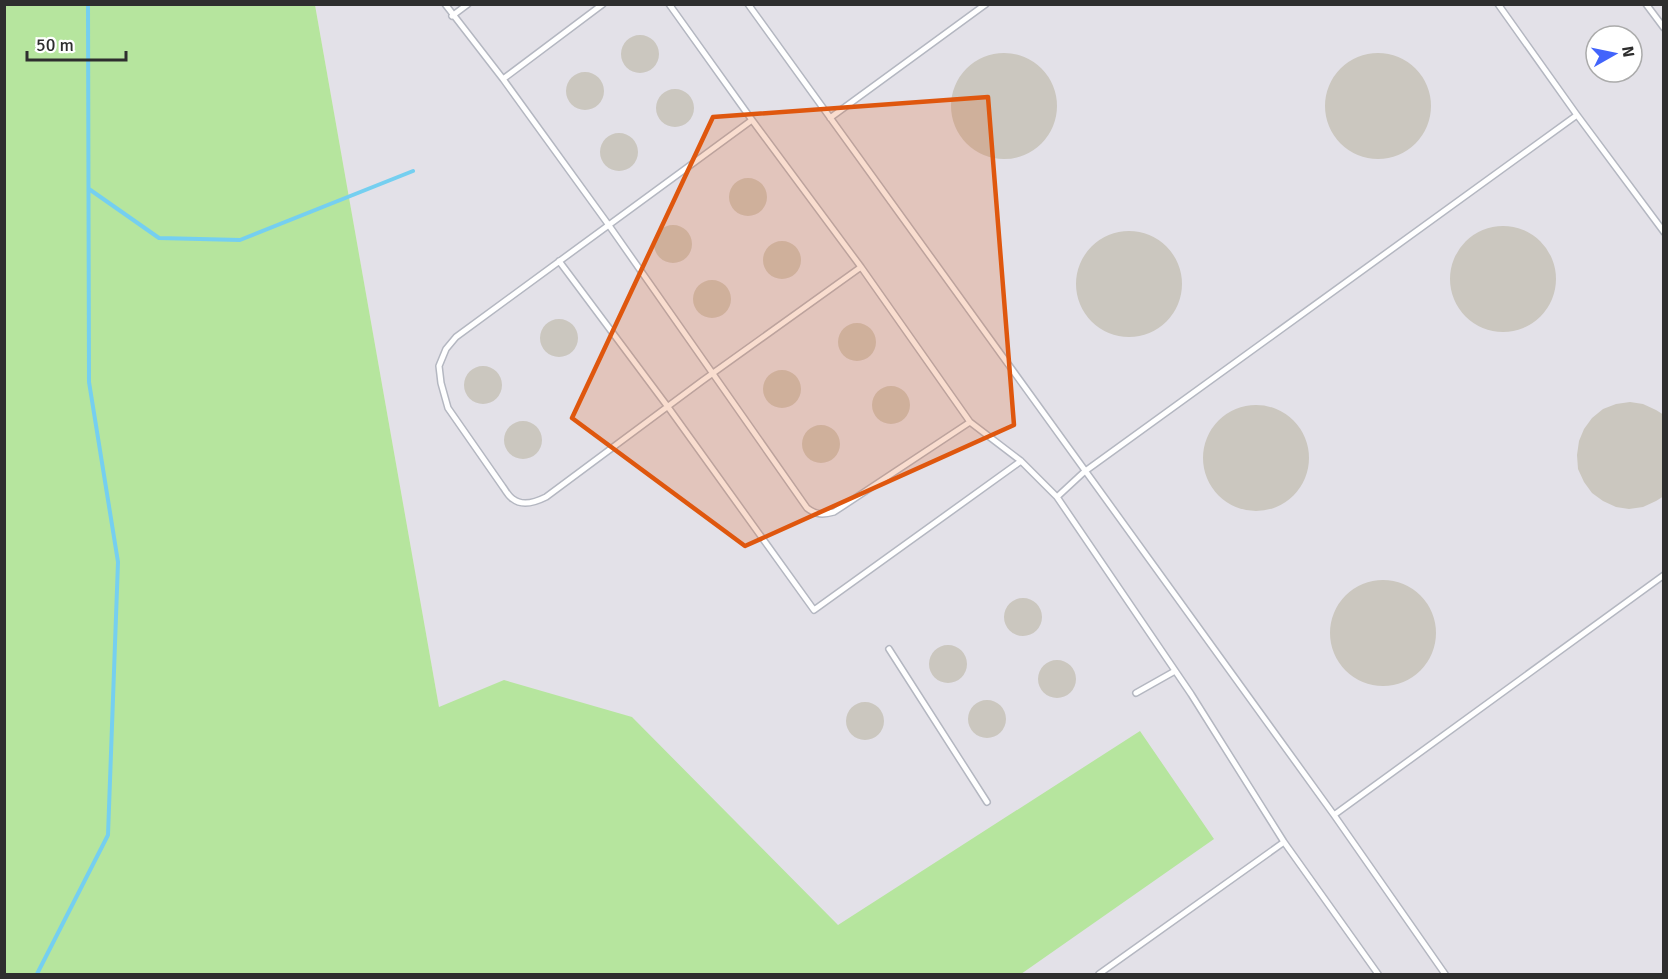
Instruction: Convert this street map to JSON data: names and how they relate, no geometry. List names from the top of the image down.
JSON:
{
  "scale_bar": "50 m",
  "north": "right"
}
